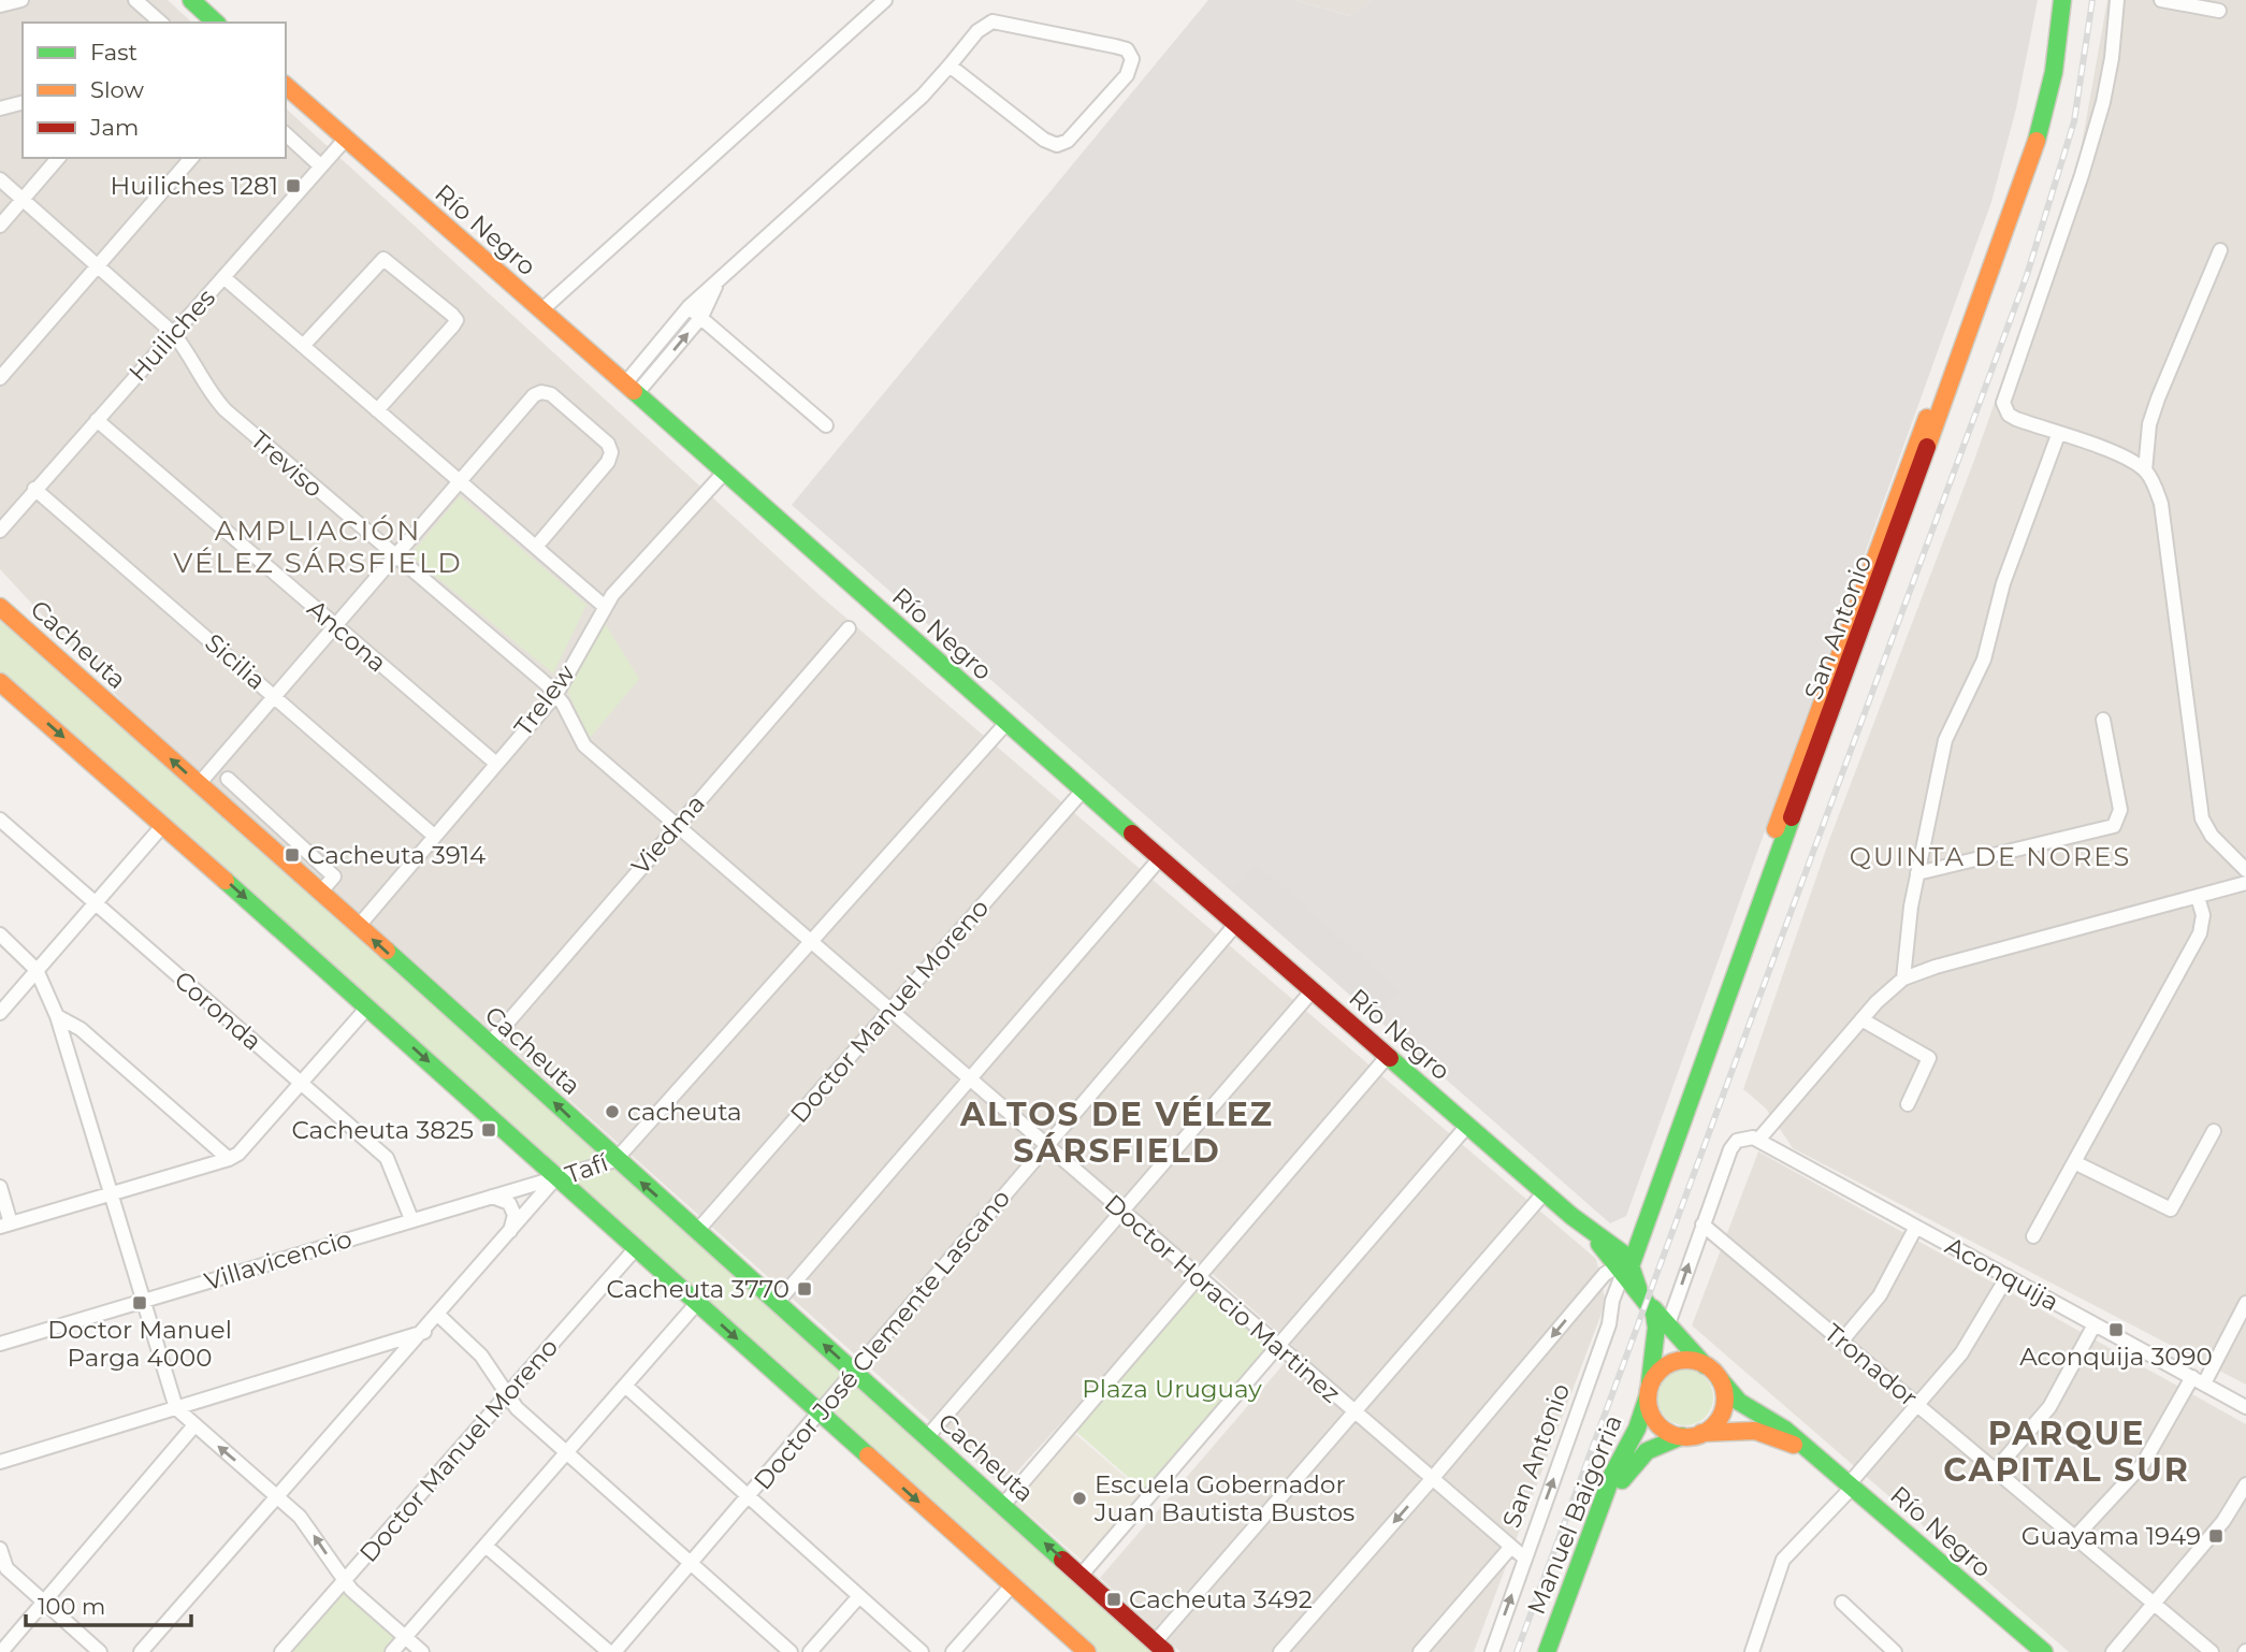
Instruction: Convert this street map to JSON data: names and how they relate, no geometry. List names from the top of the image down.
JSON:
{
  "streets": {
    "street": [
      "Río Negro",
      "Huiliches",
      "Treviso",
      "San Antonio",
      "Ancona",
      "Cacheuta",
      "Sicilia",
      "Trelew",
      "Viedma",
      "Coronda",
      "Doctor Manuel Moreno",
      "Tafí",
      "Villavicencio",
      "Aconquija",
      "Doctor Horacio Martinez",
      "Doctor José Clemente Lascano",
      "Tronador",
      "Manuel Baigorria"
    ]
  },
  "crossings": [
    ["Río Negro", "Huiliches"],
    ["Río Negro", "San Antonio"],
    ["Río Negro", "Trelew"],
    ["Río Negro", "Doctor Manuel Moreno"],
    ["Río Negro", "Tafí"],
    ["Río Negro", "Doctor José Clemente Lascano"],
    ["Río Negro", "Manuel Baigorria"],
    ["Huiliches", "Treviso"],
    ["Huiliches", "Ancona"],
    ["Huiliches", "Sicilia"],
    ["Treviso", "Trelew"],
    ["Treviso", "Doctor Horacio Martinez"],
    ["San Antonio", "Doctor Horacio Martinez"],
    ["Ancona", "Trelew"],
    ["Cacheuta", "Trelew"],
    ["Cacheuta", "Viedma"],
    ["Cacheuta", "Doctor Manuel Moreno"],
    ["Cacheuta", "Tafí"],
    ["Cacheuta", "Doctor José Clemente Lascano"],
    ["Sicilia", "Trelew"],
    ["Viedma", "Doctor Horacio Martinez"],
    ["Coronda", "Villavicencio"],
    ["Doctor Manuel Moreno", "Doctor Horacio Martinez"],
    ["Tafí", "Villavicencio"],
    ["Tafí", "Doctor Horacio Martinez"],
    ["Doctor Horacio Martinez", "Doctor José Clemente Lascano"]
  ],
  "districts": [
    "AMPLIACIÓN VÉLEZ SÁRSFIELD",
    "QUINTA DE NORES",
    "ALTOS DE VÉLEZ SÁRSFIELD",
    "PARQUE CAPITAL SUR"
  ],
  "parks": ["Plaza Uruguay"],
  "places": {
    "transit": [
      "Huiliches 1281",
      "Cacheuta 3914",
      "Cacheuta 3825",
      "Cacheuta 3770",
      "Doctor Manuel Parga 4000",
      "Aconquija 3090",
      "Guayama 1949",
      "Cacheuta 3492"
    ],
    "other": ["cacheuta", "Escuela Gobernador Juan Bautista Bustos"]
  },
  "legend": ["Fast", "Slow", "Jam"],
  "scale_bar": "100 m"
}
